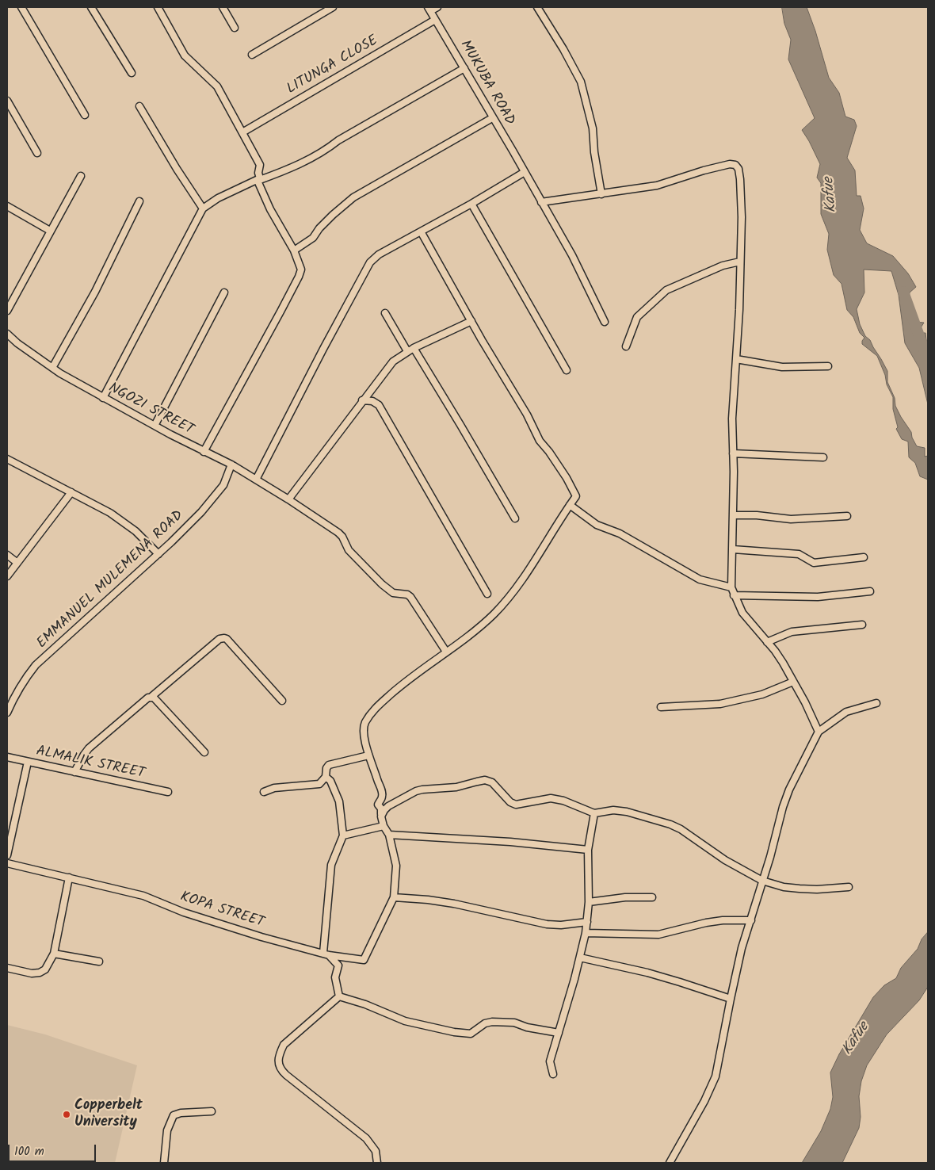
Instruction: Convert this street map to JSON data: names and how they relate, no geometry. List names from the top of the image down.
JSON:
{
  "streets": {
    "street": [
      "LITUNGA CLOSE",
      "MUKUBA ROAD",
      "NGOZI STREET",
      "EMMANUEL MULEMENA ROAD",
      "ALMALIK STREET",
      "KOPA STREET"
    ]
  },
  "crossings": [
    ["LITUNGA CLOSE", "MUKUBA ROAD"],
    ["NGOZI STREET", "EMMANUEL MULEMENA ROAD"]
  ],
  "water": ["Kafue"],
  "places": ["Copperbelt University"],
  "scale_bar": "100 m"
}
